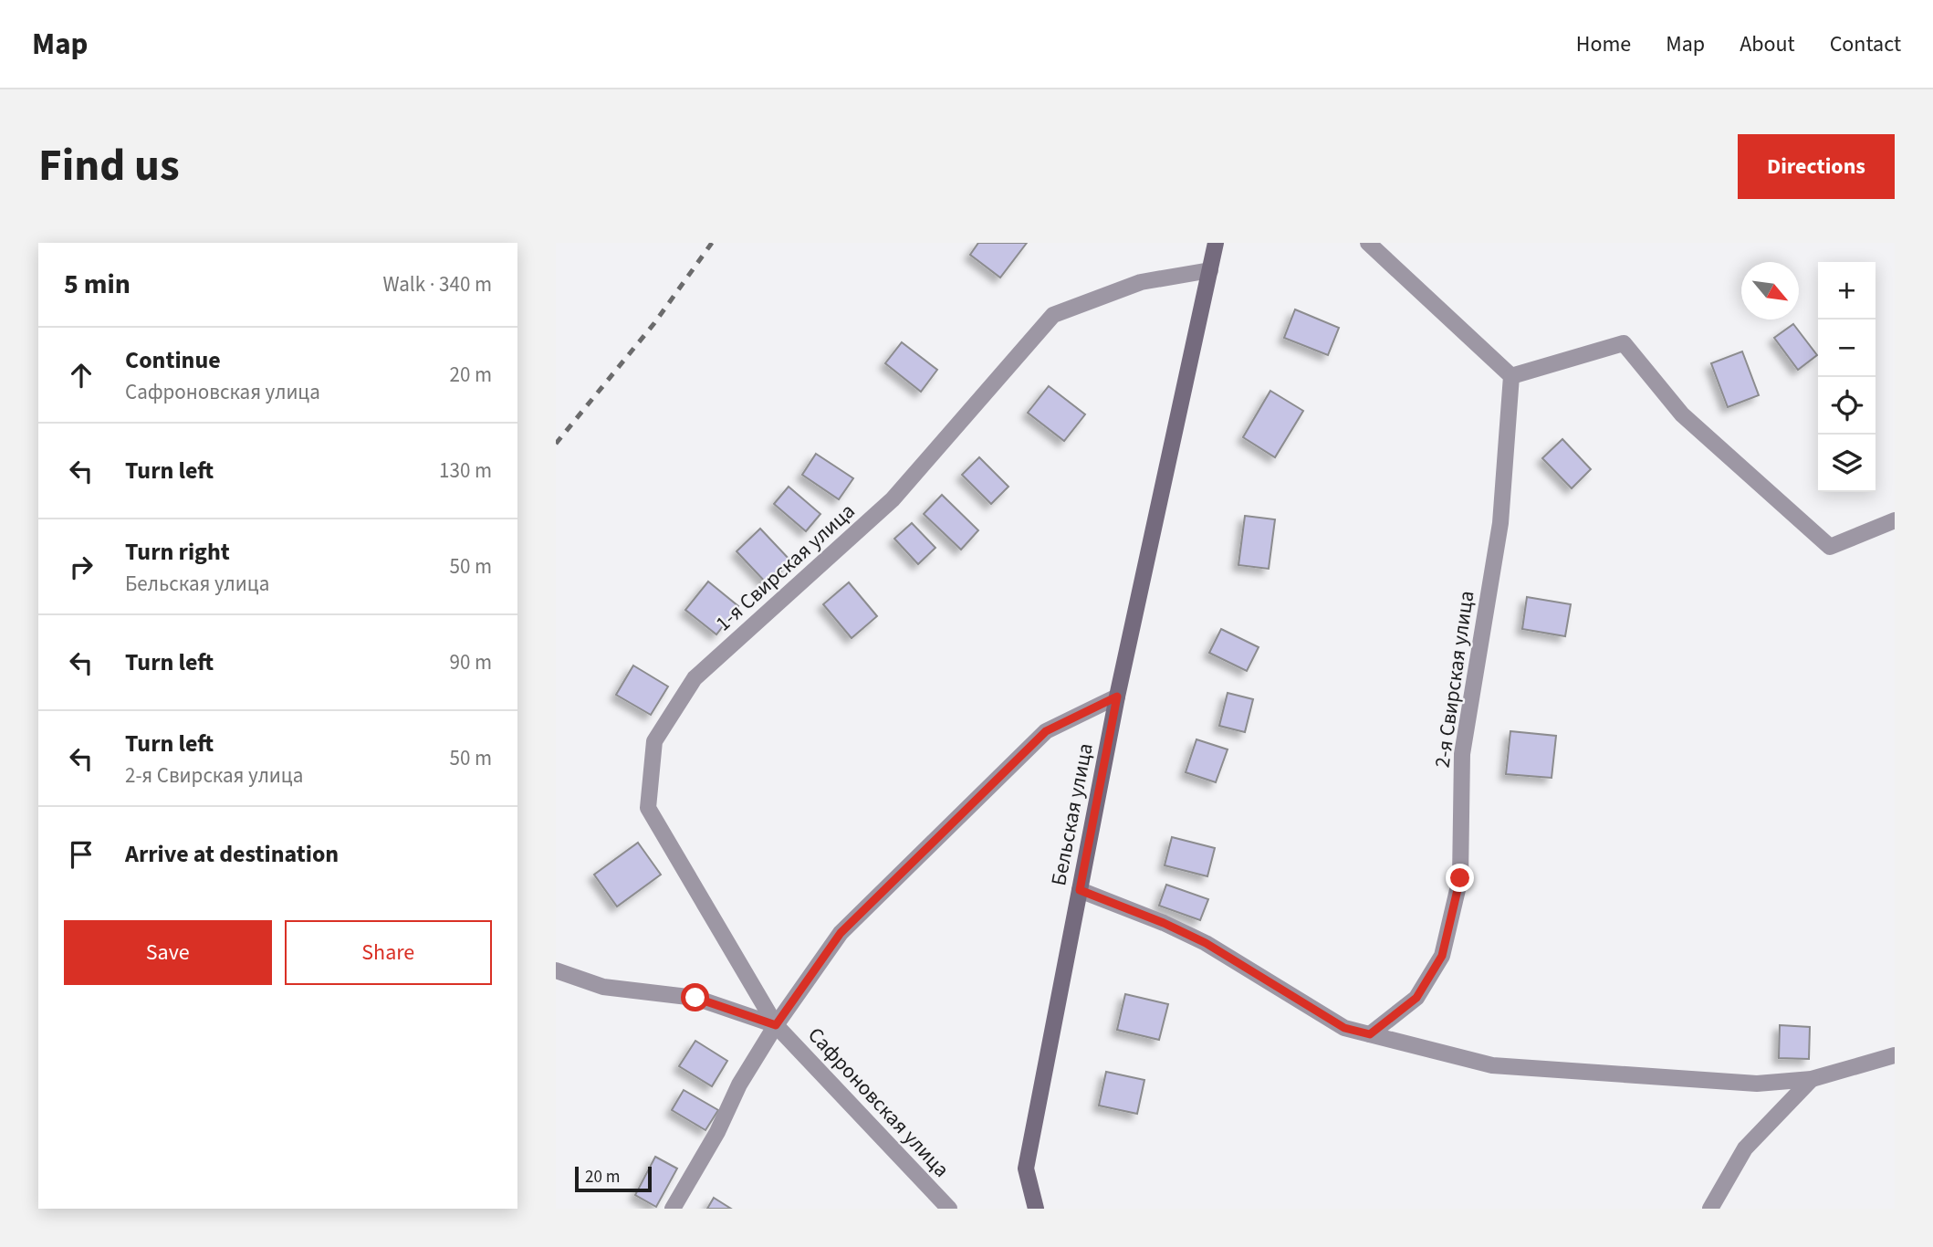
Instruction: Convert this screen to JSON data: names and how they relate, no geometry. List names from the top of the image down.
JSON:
{
  "streets": {
    "street": [
      "1-я Свирская улица",
      "2-я Свирская улица",
      "Бельская улица",
      "Сафроновская улица"
    ]
  },
  "crossings": [
    ["1-я Свирская улица", "Бельская улица"],
    ["1-я Свирская улица", "Сафроновская улица"]
  ],
  "scale_bar": "20 m",
  "north": "bottom right",
  "page": {
    "header": "Map",
    "nav": [
      "Home",
      "Map",
      "About",
      "Contact"
    ],
    "title": "Find us",
    "buttons": [
      "Directions",
      ["Save", "Share"]
    ],
    "heading": ["5 min", "Walk · 340 m"],
    "map_buttons": ["+", "−"],
    "list": [
      ["Continue", "Сафроновская улица", "20 m"],
      ["Turn left", "130 m"],
      ["Turn right", "Бельская улица", "50 m"],
      ["Turn left", "90 m"],
      ["Turn left", "2-я Свирская улица", "50 m"],
      "Arrive at destination"
    ],
    "scale": "20 m"
  }
}
